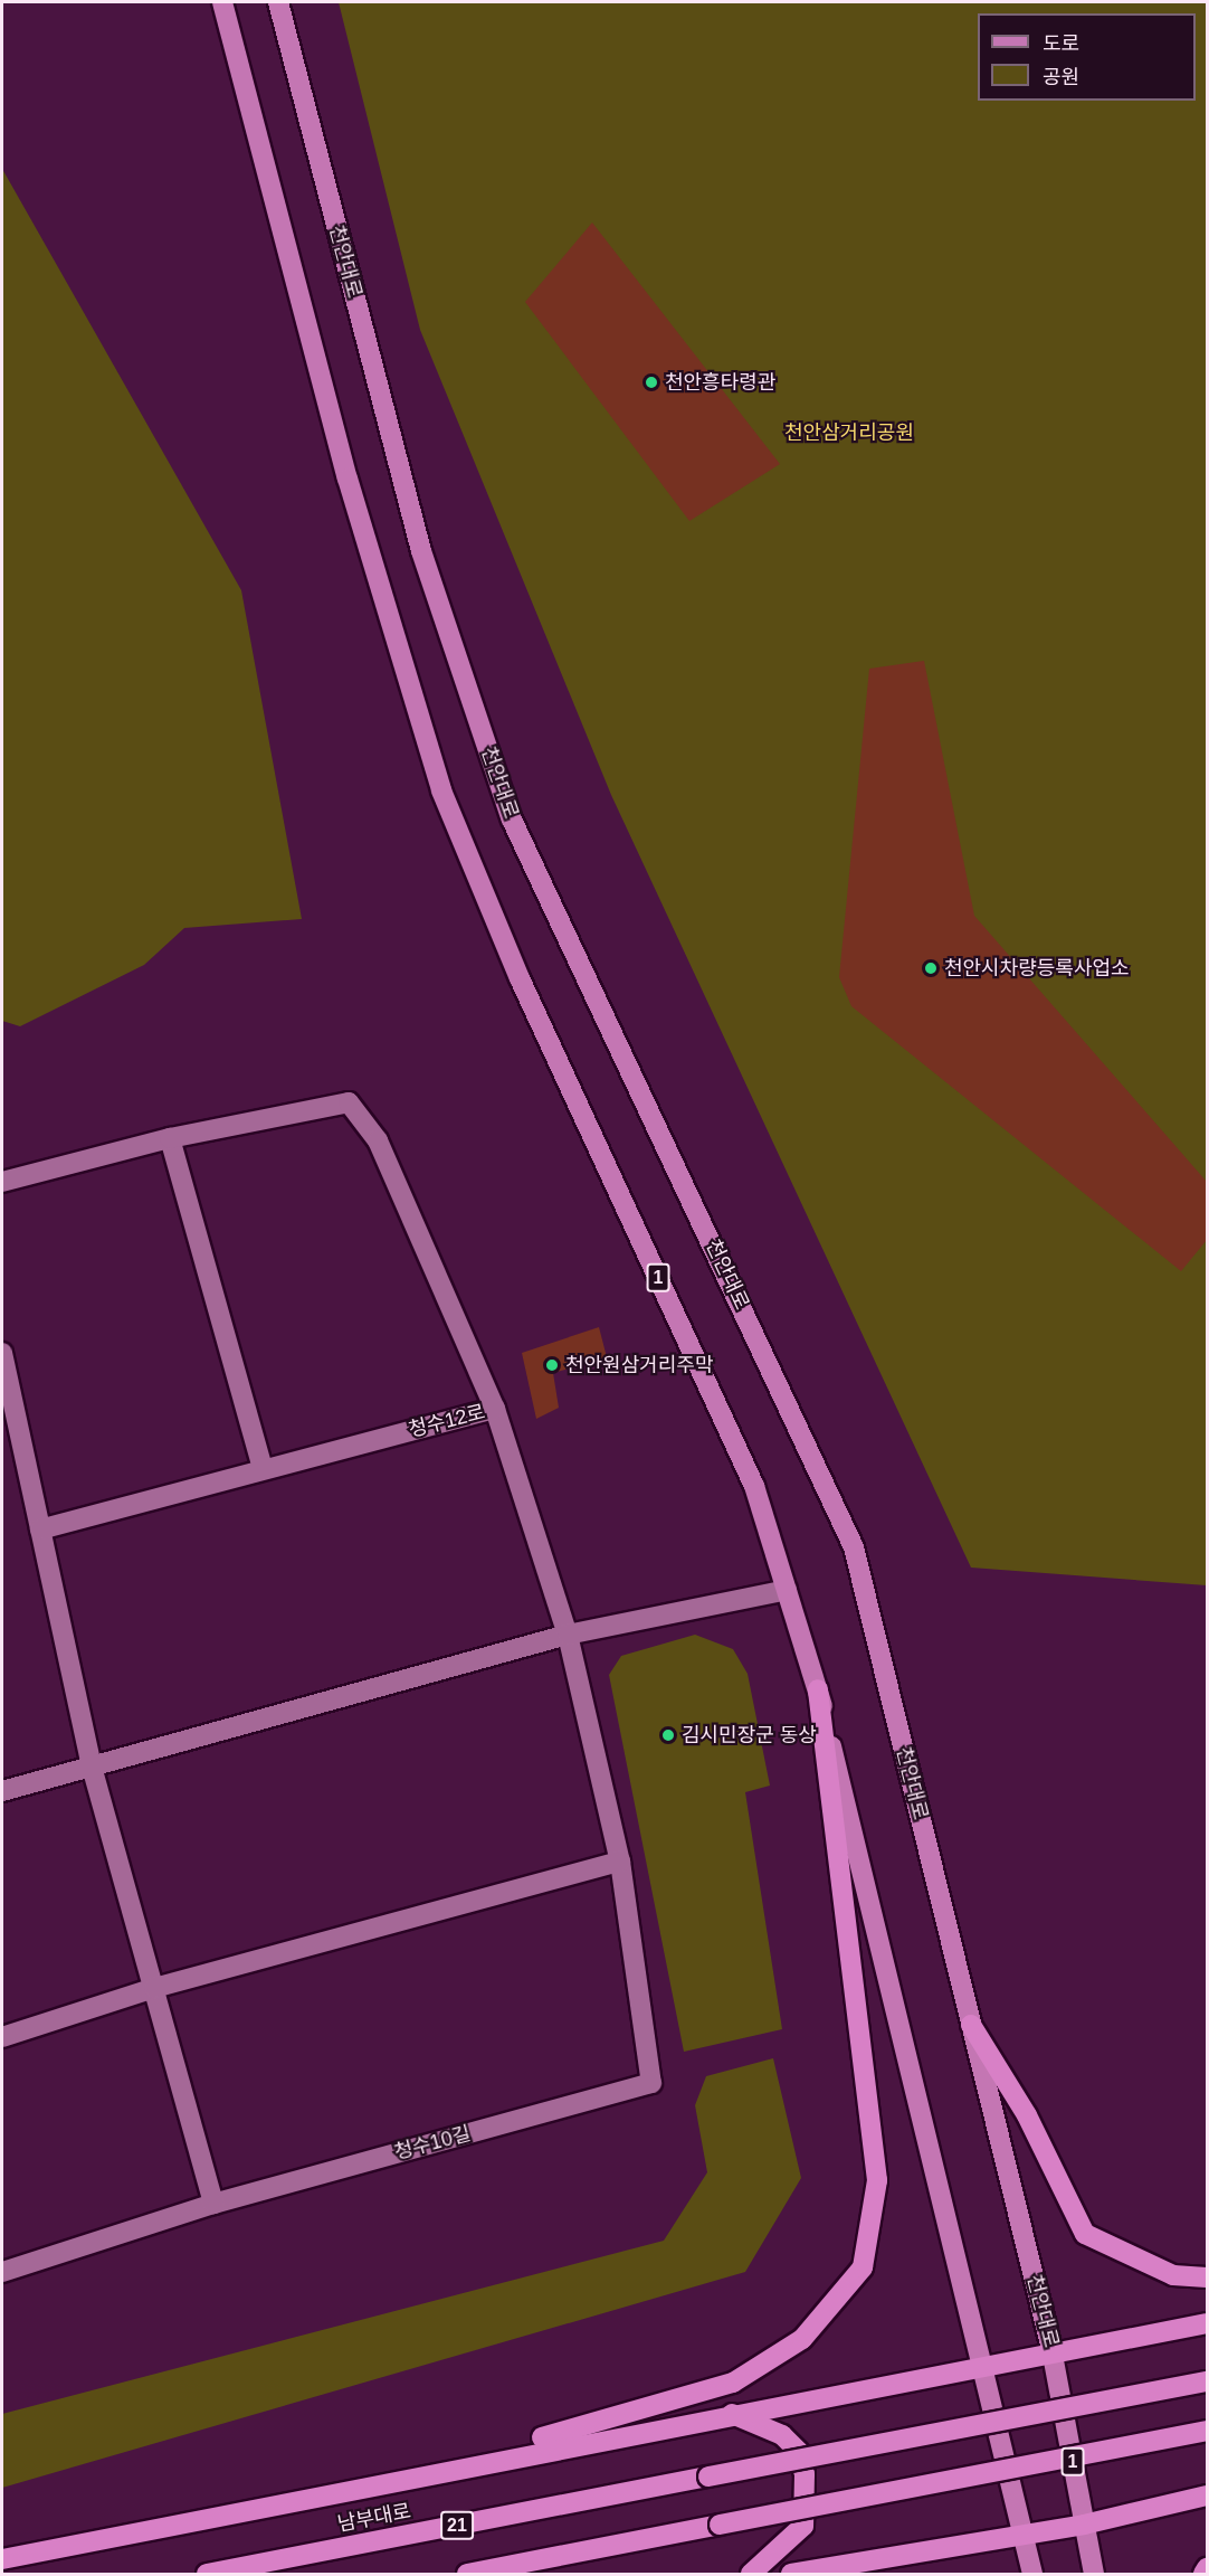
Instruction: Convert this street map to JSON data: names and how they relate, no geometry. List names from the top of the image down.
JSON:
{
  "streets": {
    "highway": ["남부대로", "21"],
    "main road": ["천안대로", "1"],
    "street": ["청수12로", "청수10길"]
  },
  "crossings": [
    ["청수12로", "청수10길"]
  ],
  "parks": ["천안삼거리공원"],
  "places": [
    "천안흥타령관",
    "천안시차량등록사업소",
    "천안원삼거리주막",
    "김시민장군 동상"
  ],
  "legend": ["도로", "공원"]
}
